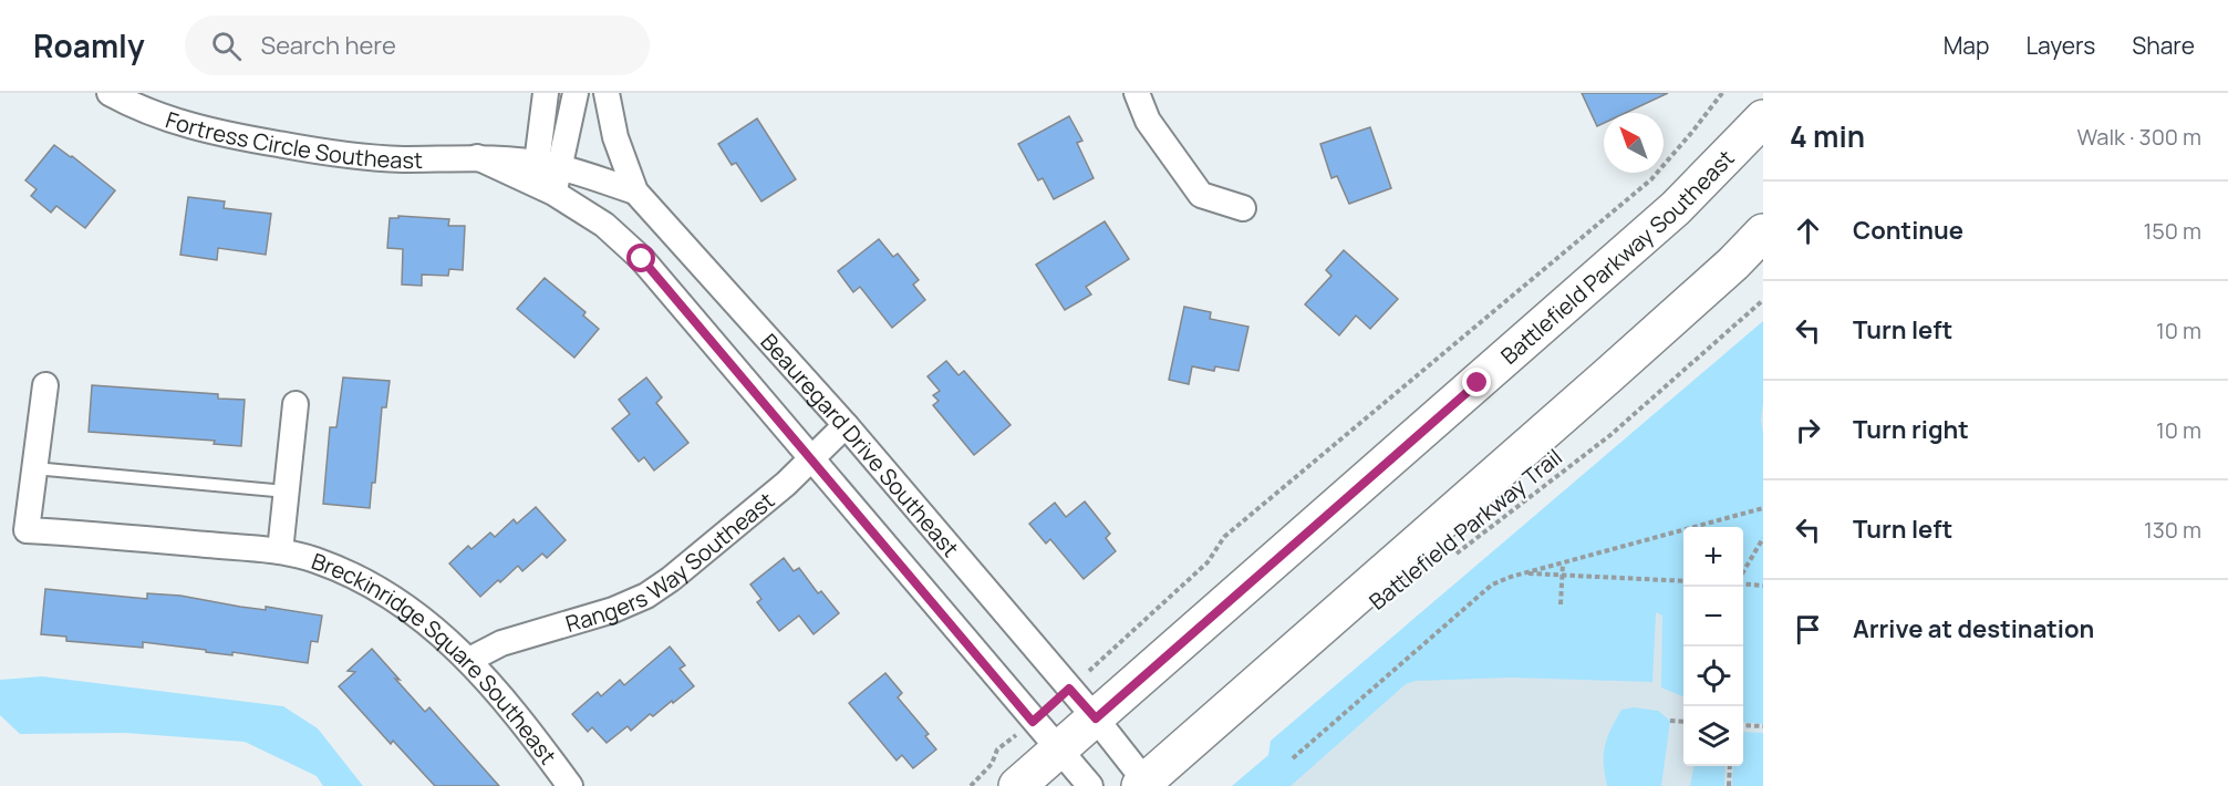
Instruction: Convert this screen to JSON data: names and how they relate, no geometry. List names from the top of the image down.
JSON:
{
  "streets": {
    "main road": ["Battlefield Parkway Southeast"],
    "street": [
      "Fortress Circle Southeast",
      "Beauregard Drive Southeast",
      "Rangers Way Southeast",
      "Breckinridge Square Southeast"
    ],
    "path": ["Battlefield Parkway Trail"]
  },
  "crossings": [
    ["Fortress Circle Southeast", "Beauregard Drive Southeast"],
    ["Battlefield Parkway Southeast", "Beauregard Drive Southeast"],
    ["Beauregard Drive Southeast", "Rangers Way Southeast"],
    ["Rangers Way Southeast", "Breckinridge Square Southeast"]
  ],
  "north": "top left",
  "page": {
    "header": "Roamly",
    "search": "Search here",
    "nav": ["Map", "Layers", "Share"],
    "heading": ["4 min", "Walk · 300 m"],
    "list": [
      ["Continue", "150 m"],
      ["Turn left", "10 m"],
      ["Turn right", "10 m"],
      ["Turn left", "130 m"],
      "Arrive at destination"
    ],
    "map_buttons": ["+", "−"]
  }
}
